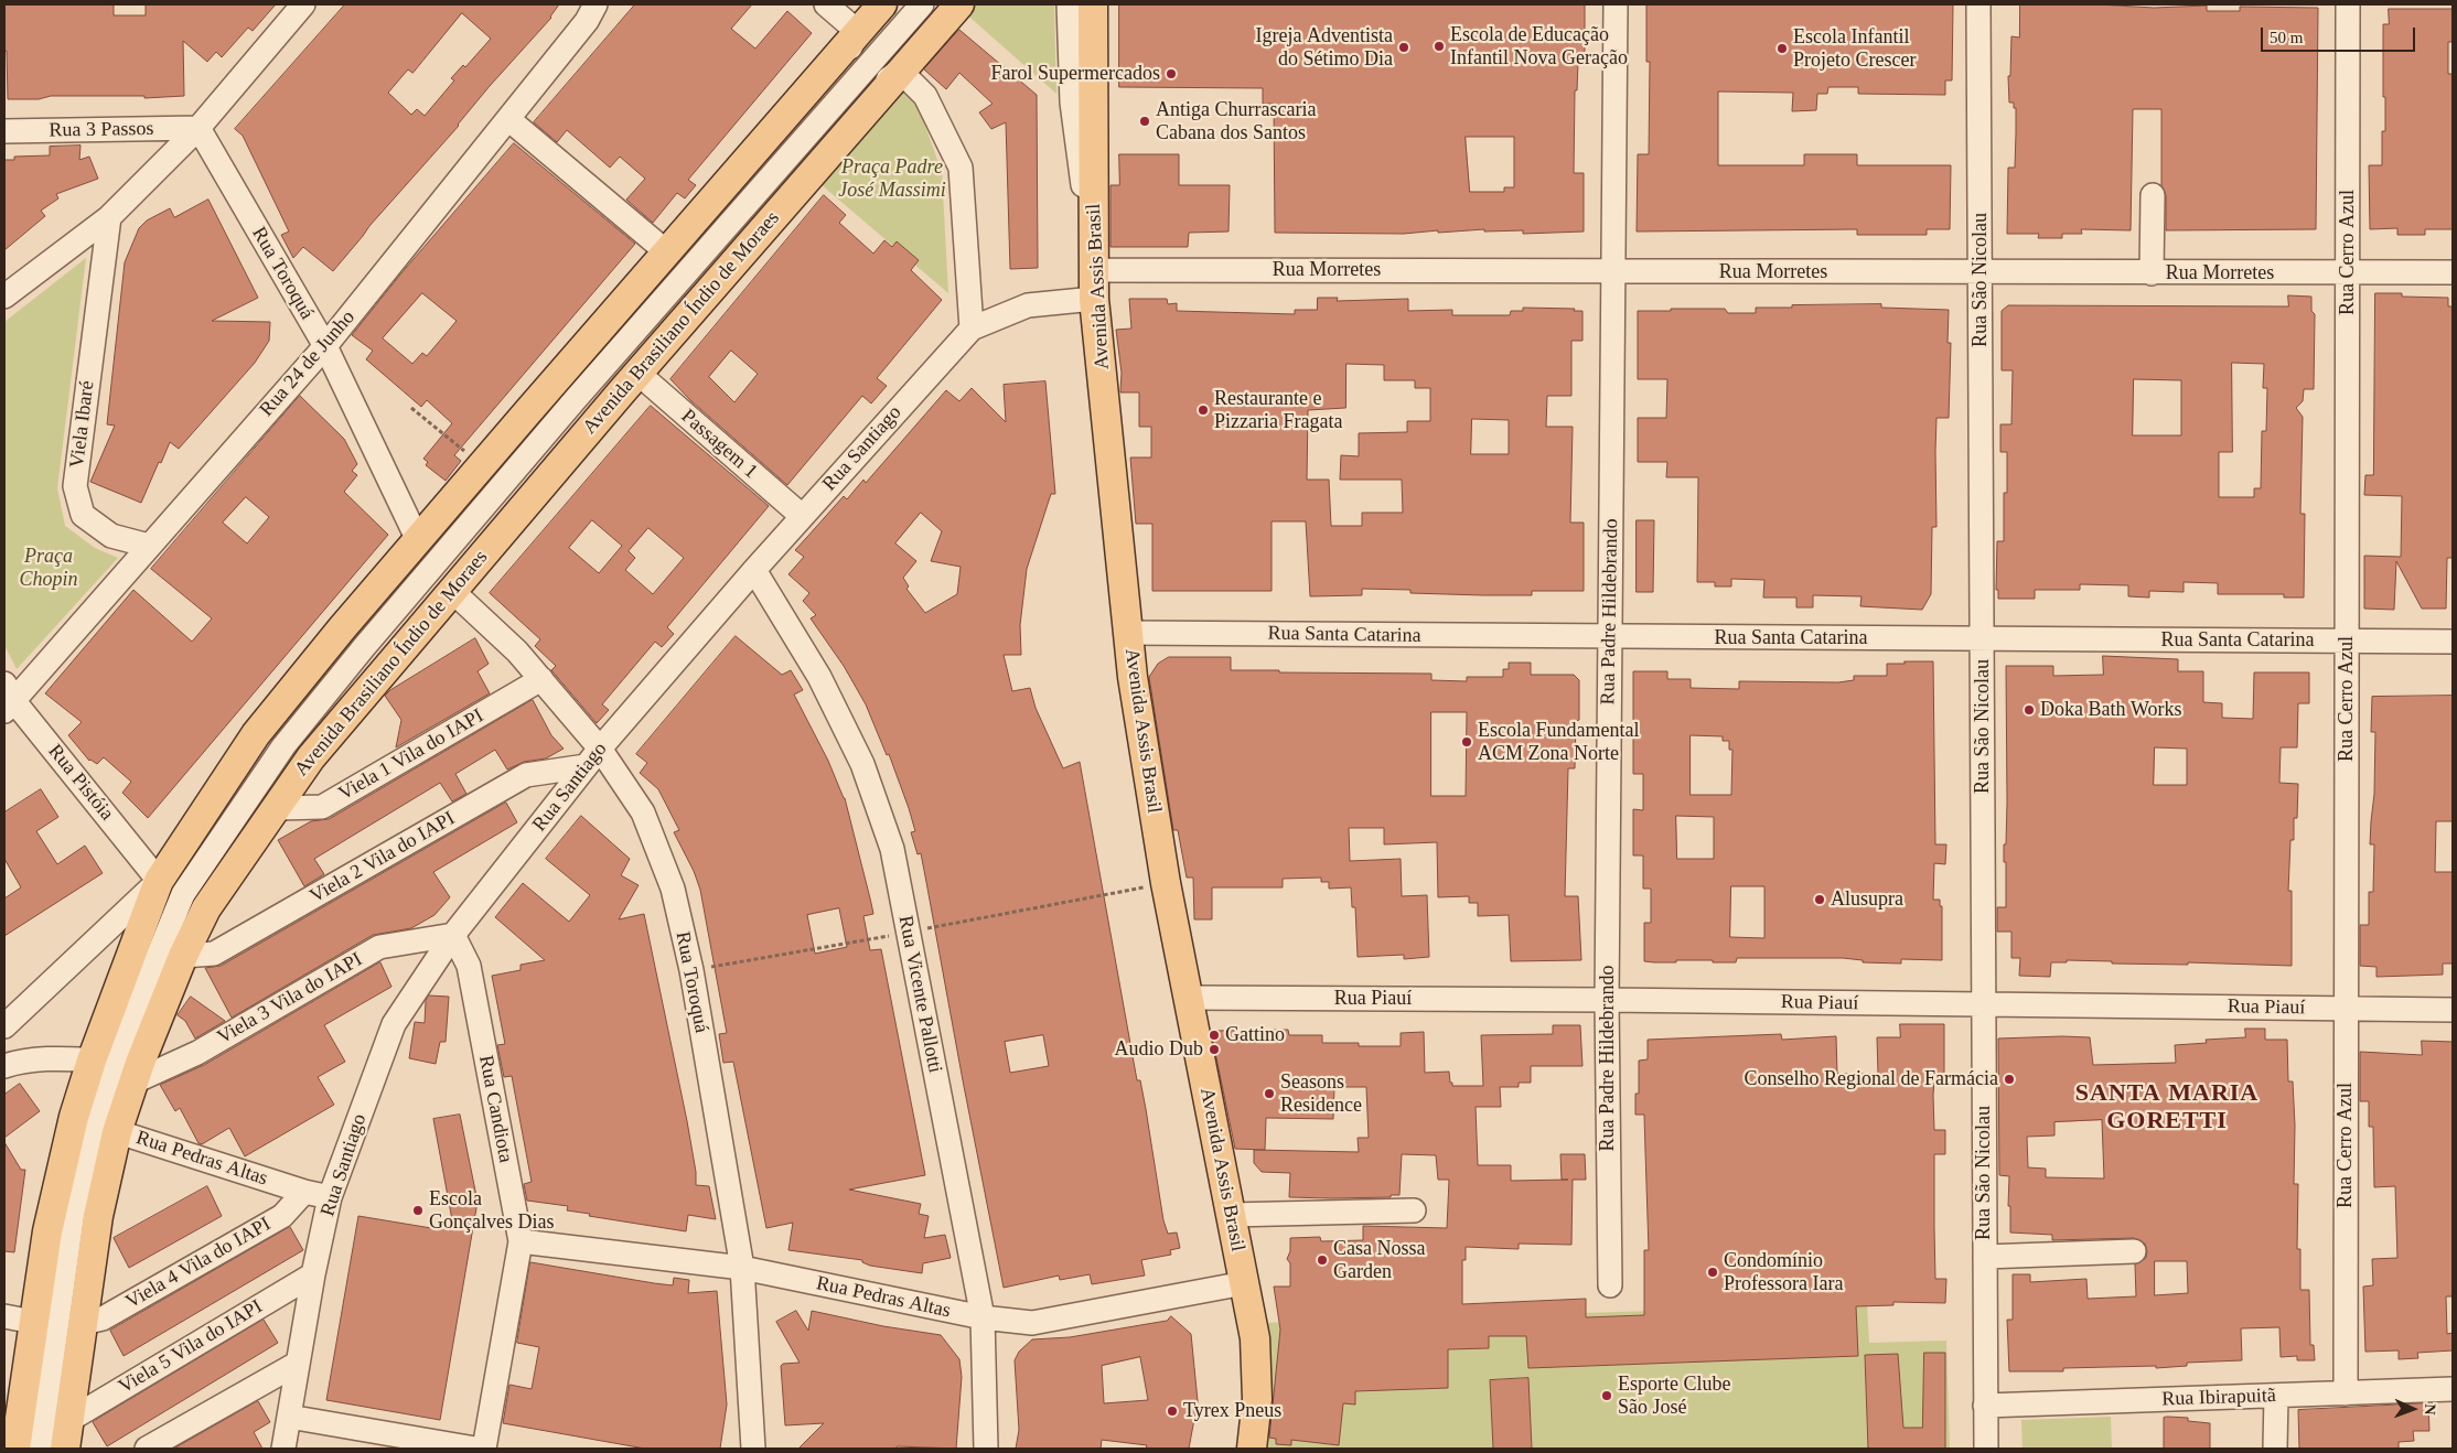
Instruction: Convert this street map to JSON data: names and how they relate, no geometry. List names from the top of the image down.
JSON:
{
  "streets": {
    "main road": ["Avenida Assis Brasil", "Avenida Brasiliano Índio de Moraes"],
    "street": [
      "Rua 3 Passos",
      "Rua Cerro Azul",
      "Rua Morretes",
      "Rua Toroquá",
      "Rua São Nicolau",
      "Rua 24 de Junho",
      "Viela Ibaré",
      "Passagem 1",
      "Rua Santiago",
      "Rua Padre Hildebrando",
      "Rua Santa Catarina",
      "Viela 1 Vila do IAPI",
      "Rua Pistóia",
      "Viela 2 Vila do IAPI",
      "Rua Vicente Pallotti",
      "Viela 3 Vila do IAPI",
      "Rua Piauí",
      "Rua Candiota",
      "Rua Pedras Altas",
      "Viela 4 Vila do IAPI",
      "Viela 5 Vila do IAPI",
      "Rua Ibirapuitã"
    ]
  },
  "crossings": [
    ["Rua 3 Passos", "Rua Toroquá"],
    ["Rua Cerro Azul", "Rua Morretes"],
    ["Rua Cerro Azul", "Rua Santa Catarina"],
    ["Rua Cerro Azul", "Rua Piauí"],
    ["Rua Cerro Azul", "Rua Ibirapuitã"],
    ["Rua Morretes", "Rua São Nicolau"],
    ["Rua Morretes", "Avenida Assis Brasil"],
    ["Rua Morretes", "Rua Padre Hildebrando"],
    ["Rua Toroquá", "Avenida Brasiliano Índio de Moraes"],
    ["Rua Toroquá", "Rua 24 de Junho"],
    ["Rua Toroquá", "Rua Santiago"],
    ["Rua Toroquá", "Viela 1 Vila do IAPI"],
    ["Rua Toroquá", "Viela 2 Vila do IAPI"],
    ["Rua Toroquá", "Rua Pedras Altas"],
    ["Rua São Nicolau", "Rua Santa Catarina"],
    ["Rua São Nicolau", "Rua Piauí"],
    ["Rua São Nicolau", "Rua Ibirapuitã"],
    ["Avenida Assis Brasil", "Rua Santiago"],
    ["Avenida Assis Brasil", "Rua Santa Catarina"],
    ["Avenida Assis Brasil", "Rua Piauí"],
    ["Avenida Assis Brasil", "Rua Pedras Altas"],
    ["Avenida Brasiliano Índio de Moraes", "Passagem 1"],
    ["Avenida Brasiliano Índio de Moraes", "Viela 1 Vila do IAPI"],
    ["Avenida Brasiliano Índio de Moraes", "Rua Pistóia"],
    ["Avenida Brasiliano Índio de Moraes", "Viela 2 Vila do IAPI"],
    ["Avenida Brasiliano Índio de Moraes", "Viela 3 Vila do IAPI"],
    ["Avenida Brasiliano Índio de Moraes", "Rua Pedras Altas"],
    ["Avenida Brasiliano Índio de Moraes", "Viela 4 Vila do IAPI"],
    ["Avenida Brasiliano Índio de Moraes", "Viela 5 Vila do IAPI"],
    ["Rua 24 de Junho", "Viela Ibaré"],
    ["Rua 24 de Junho", "Rua Pistóia"],
    ["Passagem 1", "Rua Santiago"],
    ["Rua Santiago", "Viela 2 Vila do IAPI"],
    ["Rua Santiago", "Rua Vicente Pallotti"],
    ["Rua Santiago", "Viela 3 Vila do IAPI"],
    ["Rua Santiago", "Rua Candiota"],
    ["Rua Santiago", "Rua Pedras Altas"],
    ["Rua Santiago", "Viela 5 Vila do IAPI"],
    ["Rua Padre Hildebrando", "Rua Santa Catarina"],
    ["Rua Padre Hildebrando", "Rua Piauí"],
    ["Rua Vicente Pallotti", "Rua Pedras Altas"],
    ["Viela 3 Vila do IAPI", "Rua Candiota"],
    ["Rua Candiota", "Rua Pedras Altas"],
    ["Rua Pedras Altas", "Viela 4 Vila do IAPI"]
  ],
  "districts": ["SANTA MARIA GORETTI"],
  "parks": ["Praça Padre José Massimi", "Praça Chopin"],
  "places": [
    "Escola de Educação Infantil Nova Geração",
    "Igreja Adventista do Sétimo Dia",
    "Escola Infantil Projeto Crescer",
    "Farol Supermercados",
    "Antiga Churrascaria Cabana dos Santos",
    "Restaurante e Pizzaria Fragata",
    "Doka Bath Works",
    "Escola Fundamental ACM Zona Norte",
    "Alusupra",
    "Gattino",
    "Audio Dub",
    "Conselho Regional de Farmácia",
    "Seasons Residence",
    "Escola Gonçalves Dias",
    "Casa Nossa Garden",
    "Condomínio Professora Iara",
    "Esporte Clube São José",
    "Tyrex Pneus"
  ],
  "scale_bar": "50 m",
  "north": "right"
}
